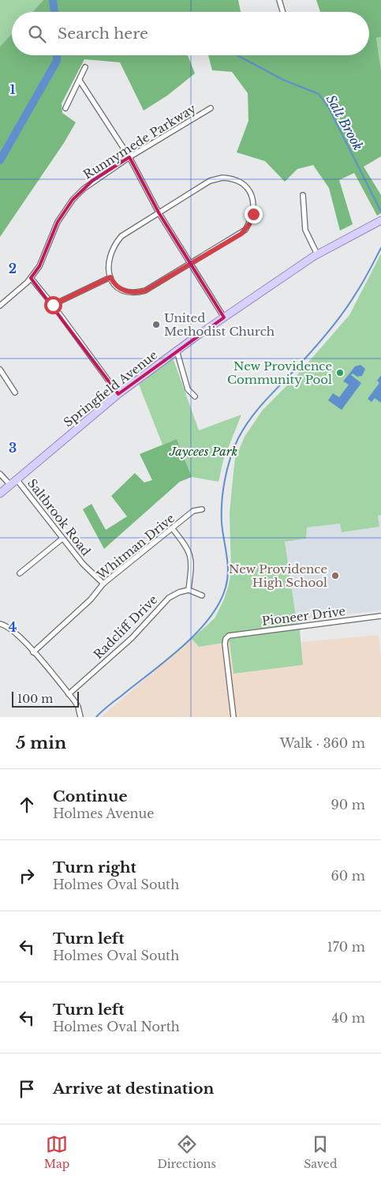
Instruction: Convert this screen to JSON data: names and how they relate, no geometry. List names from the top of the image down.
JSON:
{
  "streets": {
    "main road": ["Springfield Avenue"],
    "street": [
      "Runnymede Parkway",
      "Saltbrook Road",
      "Whitman Drive",
      "Pioneer Drive",
      "Radcliff Drive"
    ]
  },
  "crossings": [
    ["Springfield Avenue", "Saltbrook Road"],
    ["Saltbrook Road", "Whitman Drive"]
  ],
  "water": ["Salt Brook"],
  "parks": ["Jaycees Park"],
  "places": ["United Methodist Church", "New Providence Community Pool", "New Providence High School"],
  "scale_bar": "100 m",
  "page": {
    "search": "Search here",
    "scale": "100 m",
    "heading": ["5 min", "Walk · 360 m"],
    "list": [
      ["Continue", "Holmes Avenue", "90 m"],
      ["Turn right", "Holmes Oval South", "60 m"],
      ["Turn left", "Holmes Oval South", "170 m"],
      ["Turn left", "Holmes Oval North", "40 m"],
      "Arrive at destination"
    ],
    "nav": ["Map", "Directions", "Saved"]
  },
  "grid": {
    "rows": [
      "1",
      "2",
      "3",
      "4"
    ]
  }
}
